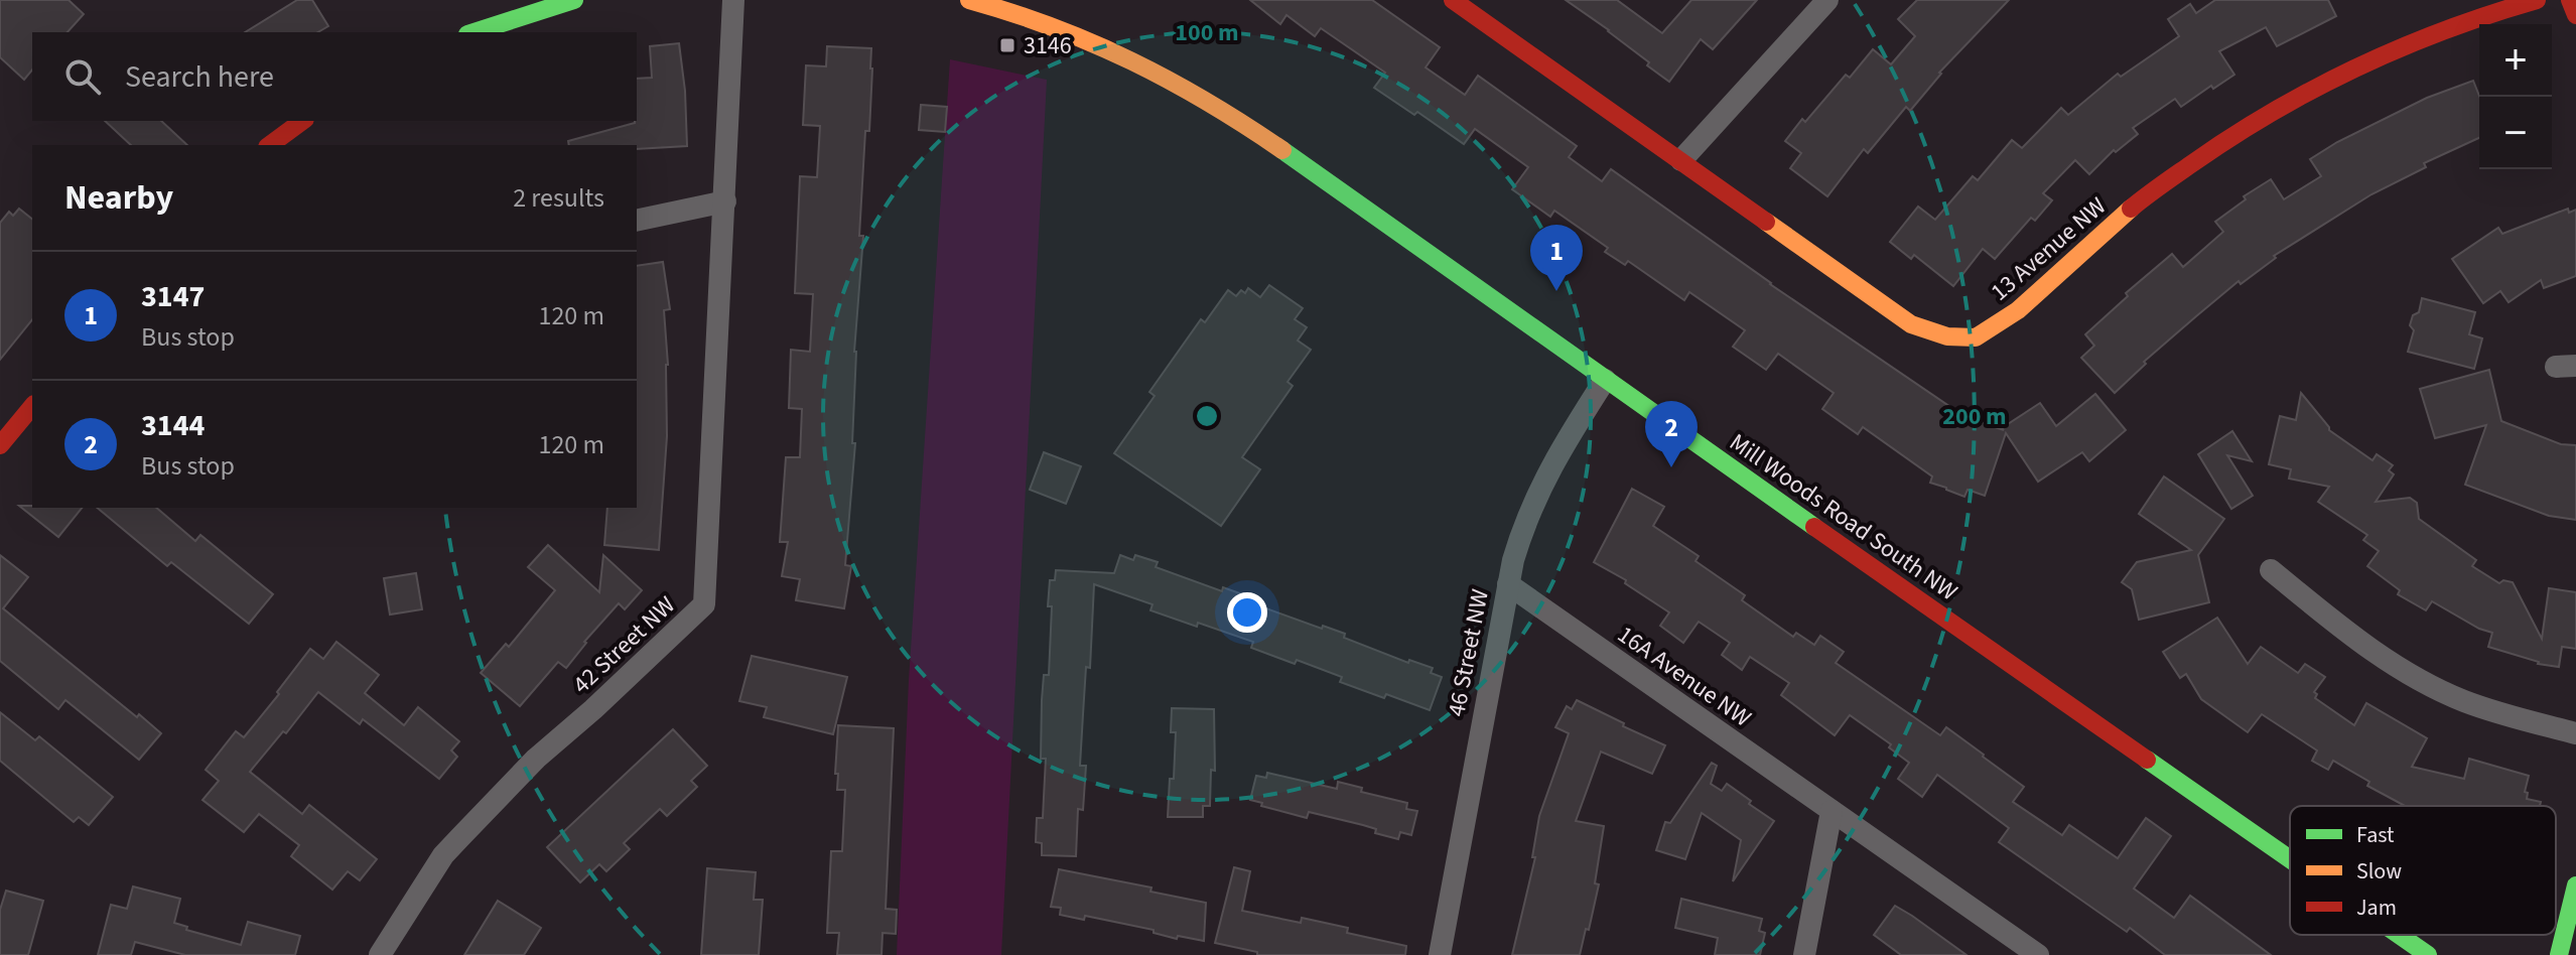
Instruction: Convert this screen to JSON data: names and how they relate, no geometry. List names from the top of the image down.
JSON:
{
  "streets": {
    "street": [
      "13 Avenue NW",
      "Mill Woods Road South NW",
      "42 Street NW",
      "46 Street NW",
      "16A Avenue NW"
    ]
  },
  "crossings": [
    ["Mill Woods Road South NW", "46 Street NW"],
    ["46 Street NW", "16A Avenue NW"]
  ],
  "places": {
    "transit": ["3146"]
  },
  "legend": ["Fast", "Slow", "Jam"],
  "page": {
    "map_buttons": ["+", "−"],
    "search": "Search here",
    "heading": ["Nearby", "2 results"],
    "pins": ["1", "2"],
    "list": [
      {
        "mark": "1",
        "name": "3147",
        "note": "Bus stop",
        "value": "120 m"
      },
      {
        "mark": "2",
        "name": "3144",
        "note": "Bus stop",
        "value": "120 m"
      }
    ]
  },
  "rings": ["100 m", "200 m"]
}
